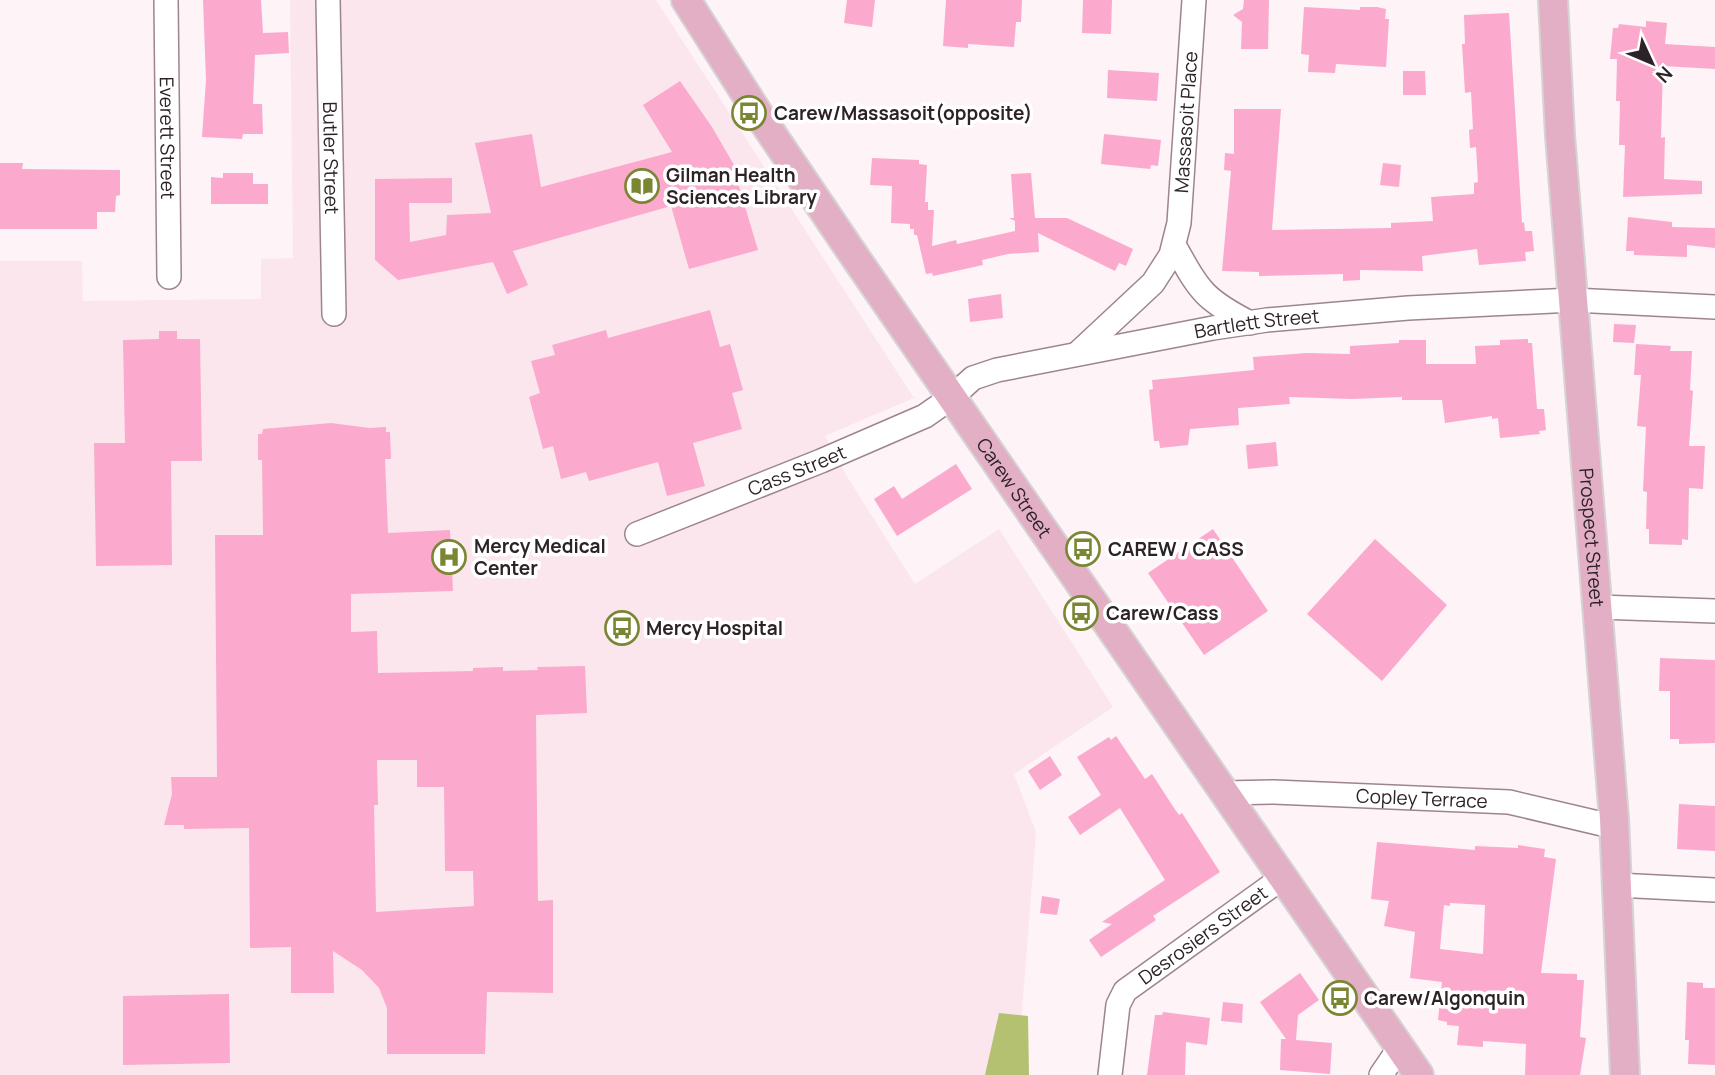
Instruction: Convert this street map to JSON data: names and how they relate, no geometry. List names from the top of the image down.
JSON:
{
  "streets": {
    "main road": ["Carew Street", "Prospect Street"],
    "street": [
      "Massasoit Place",
      "Everett Street",
      "Butler Street",
      "Bartlett Street",
      "Cass Street",
      "Copley Terrace",
      "Desrosiers Street"
    ]
  },
  "crossings": [
    ["Massasoit Place", "Bartlett Street"],
    ["Bartlett Street", "Cass Street"],
    ["Bartlett Street", "Carew Street"],
    ["Bartlett Street", "Prospect Street"],
    ["Cass Street", "Carew Street"],
    ["Carew Street", "Copley Terrace"],
    ["Carew Street", "Desrosiers Street"],
    ["Prospect Street", "Copley Terrace"]
  ],
  "places": {
    "bus stop": [
      "Carew/Massasoit(opposite)",
      "CAREW / CASS",
      "Carew/Cass",
      "Mercy Hospital",
      "Carew/Algonquin"
    ],
    "library": ["Gilman Health Sciences Library"],
    "hospital": ["Mercy Medical Center"]
  },
  "north": "bottom right"
}
